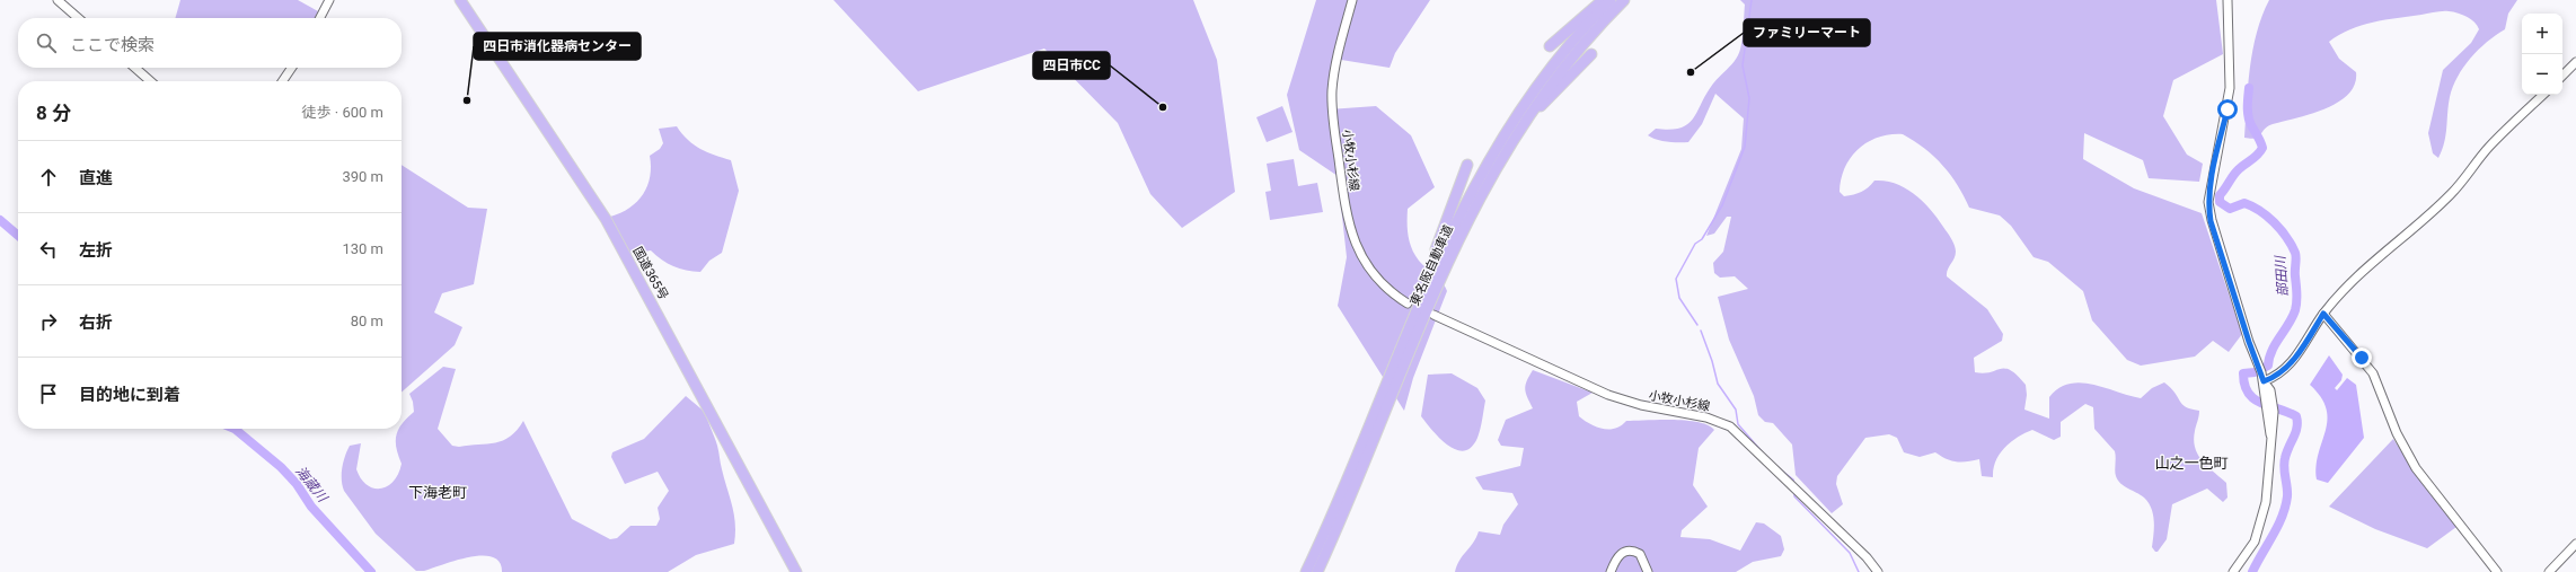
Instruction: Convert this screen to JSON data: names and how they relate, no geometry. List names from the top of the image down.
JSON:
{
  "streets": {
    "highway": ["東名阪自動車道", "国道365号"],
    "street": ["小牧小杉線"]
  },
  "districts": ["山之一色町", "下海老町"],
  "water": ["部田川", "海蔵川"],
  "places": ["ファミリーマート", "四日市消化器病センター", "四日市CC"],
  "page": {
    "map_buttons": ["+", "−"],
    "search": "ここで検索",
    "heading": ["8 分", "徒歩 · 600 m"],
    "list": [
      ["直進", "390 m"],
      ["左折", "130 m"],
      ["右折", "80 m"],
      "目的地に到着"
    ]
  }
}
